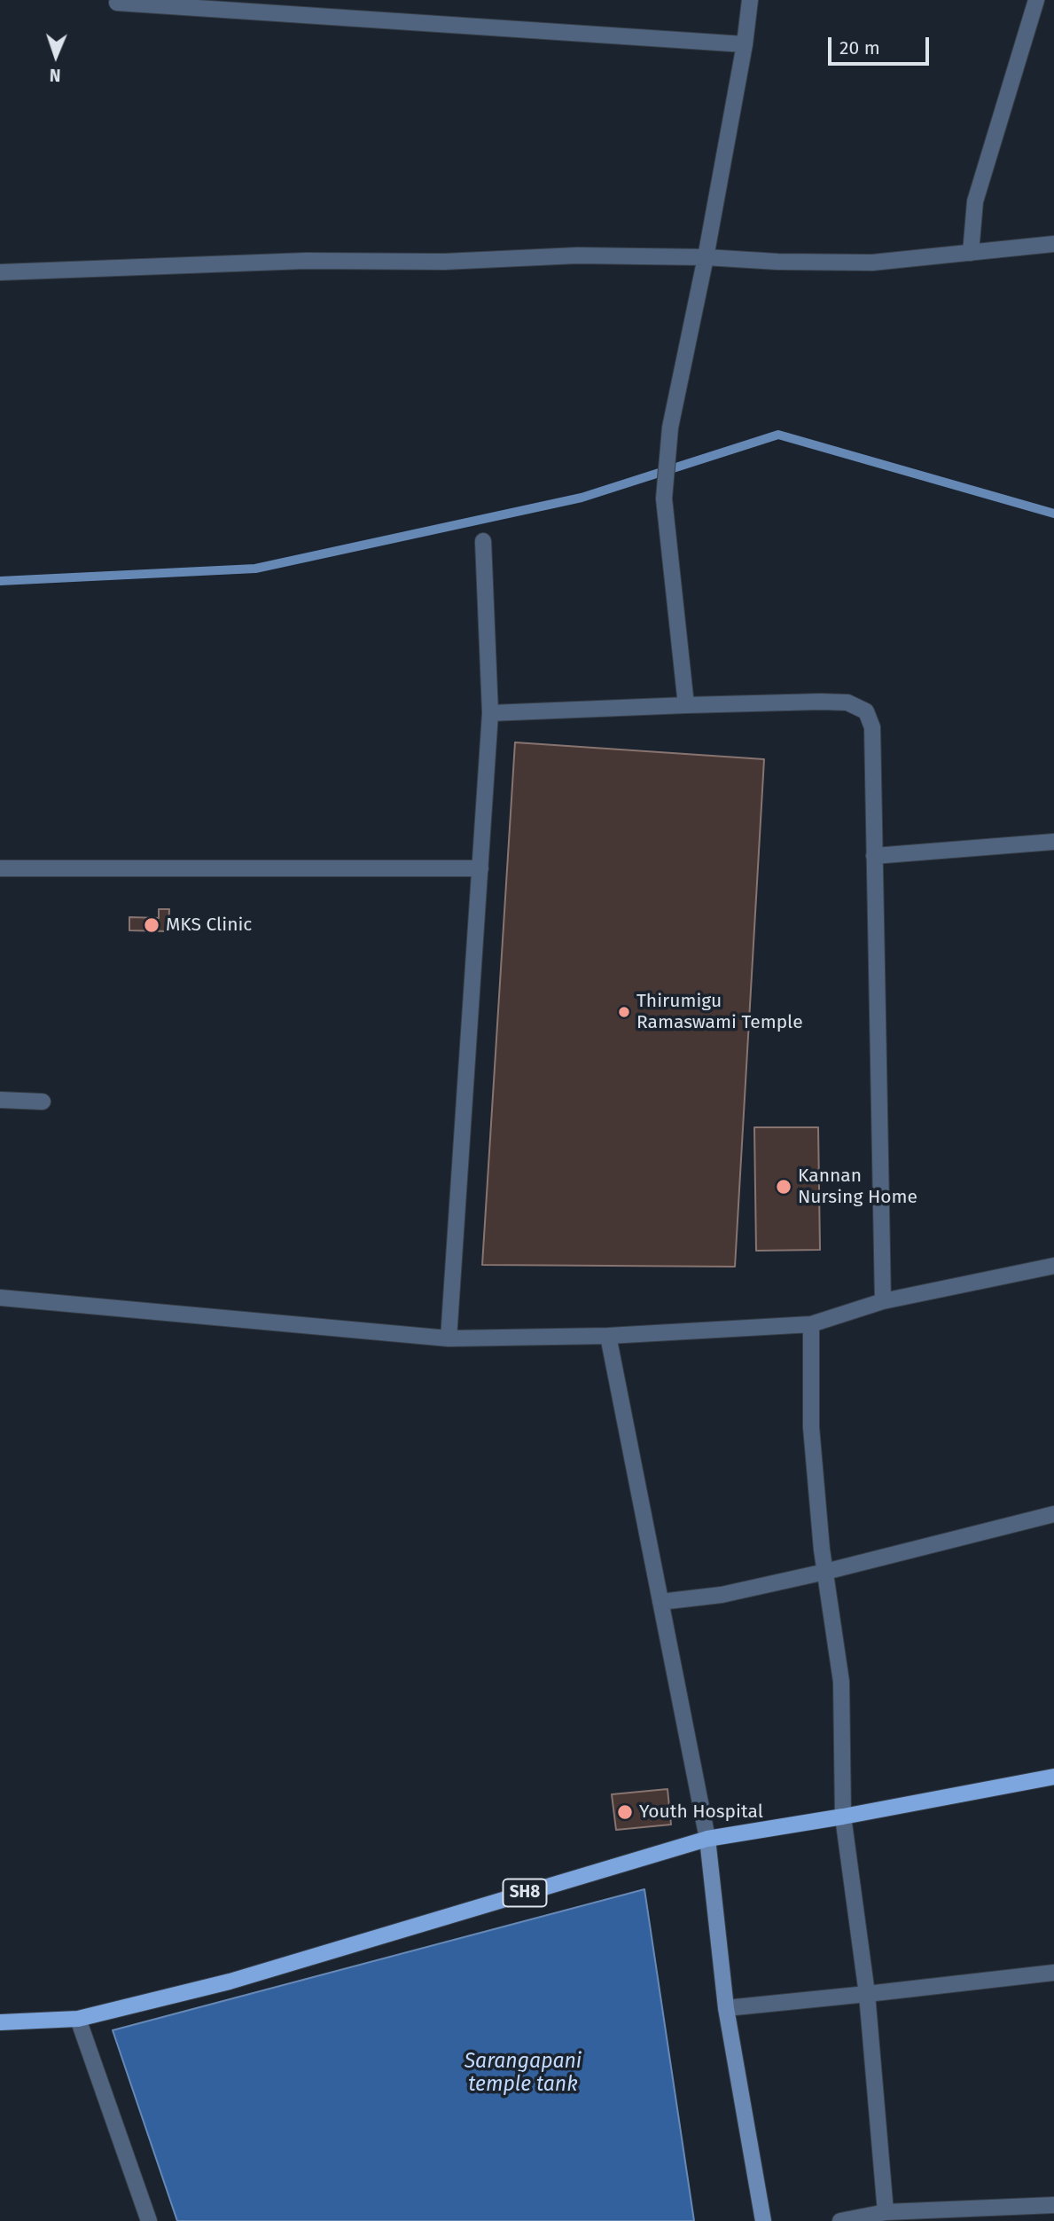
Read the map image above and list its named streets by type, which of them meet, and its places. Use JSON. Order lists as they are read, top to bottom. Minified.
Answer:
{"streets":{"main road":["SH8"]},"water":["Sarangapani temple tank"],"places":["MKS Clinic","Thirumigu Ramaswami Temple","Kannan Nursing Home","Youth Hospital"],"scale_bar":"20 m","north":"bottom"}
